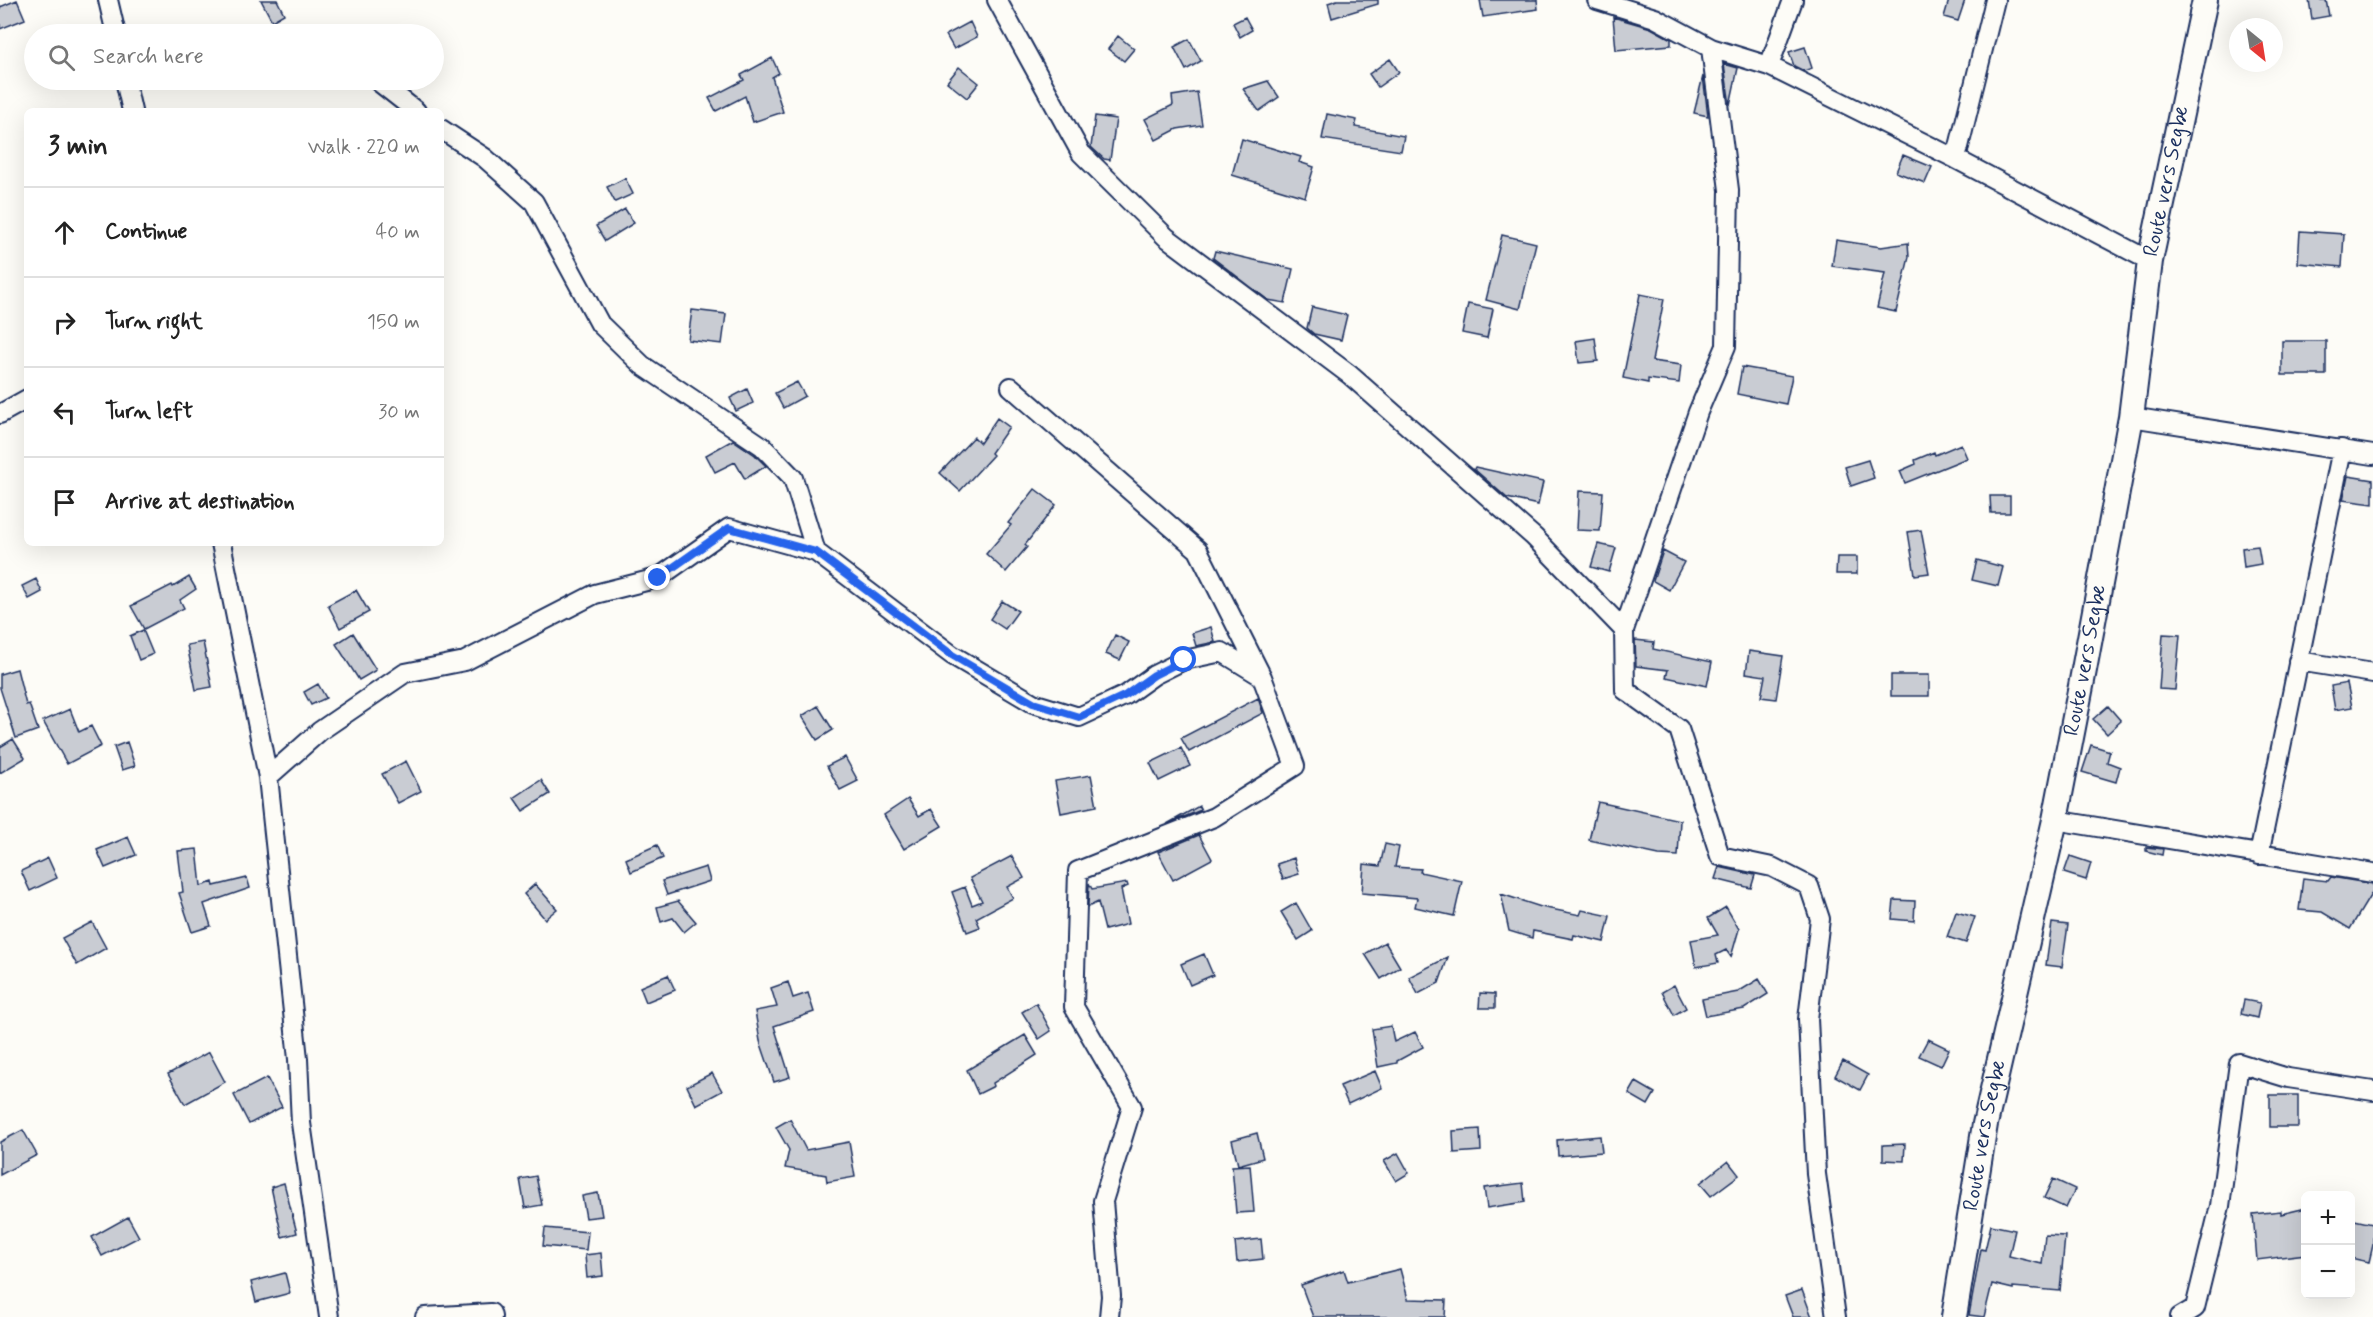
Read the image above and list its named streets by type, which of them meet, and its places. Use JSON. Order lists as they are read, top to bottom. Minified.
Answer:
{"streets":{"main road":["Route vers Segbe"]},"north":"bottom right","page":{"search":"Search here","heading":["3 min","Walk · 220 m"],"list":[["Continue","40 m"],["Turn right","150 m"],["Turn left","30 m"],"Arrive at destination"],"map_buttons":["+","−"]}}
